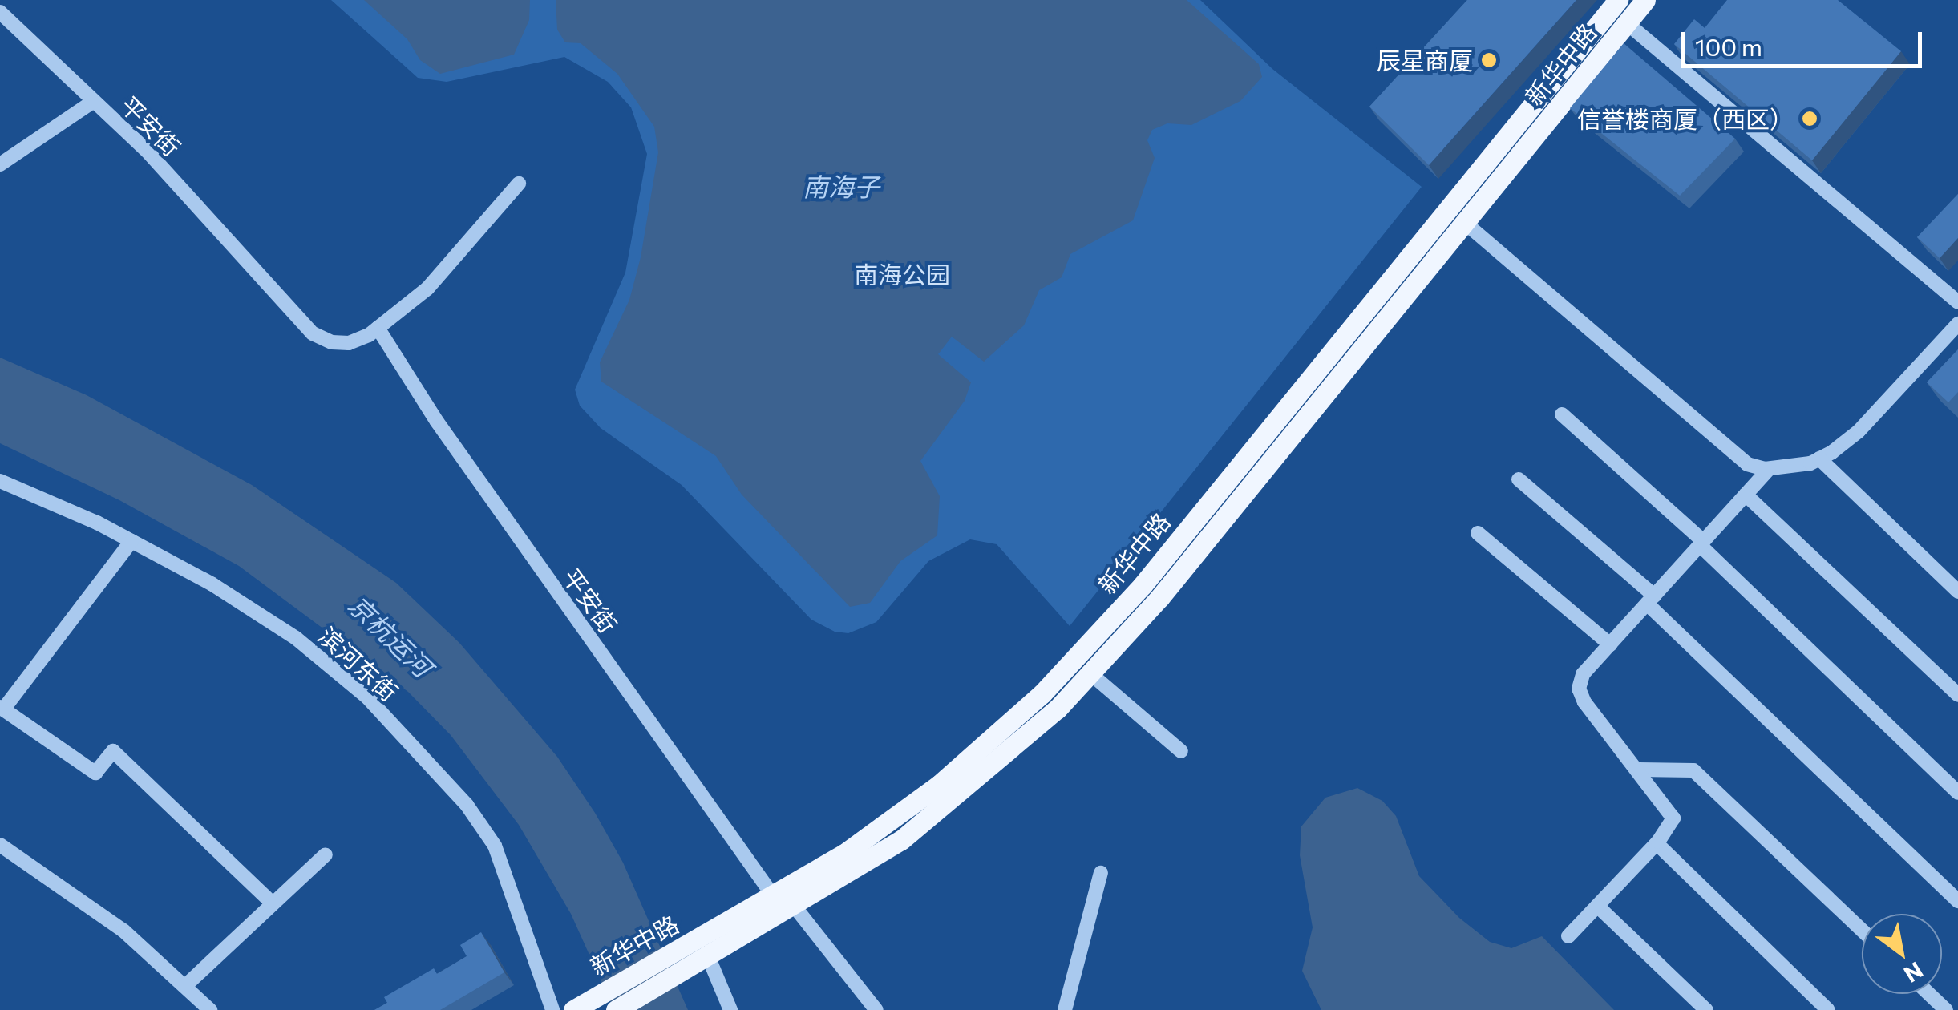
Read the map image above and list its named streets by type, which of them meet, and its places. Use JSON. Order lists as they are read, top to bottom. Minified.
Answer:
{"streets":{"main road":["新华中路"],"street":["平安街","滨河东街"]},"crossings":[["新华中路","平安街"]],"water":["南海子","京杭运河"],"parks":["南海公园"],"places":["辰星商厦","信誉楼商厦（西区）"],"scale_bar":"100 m","north":"bottom right"}
